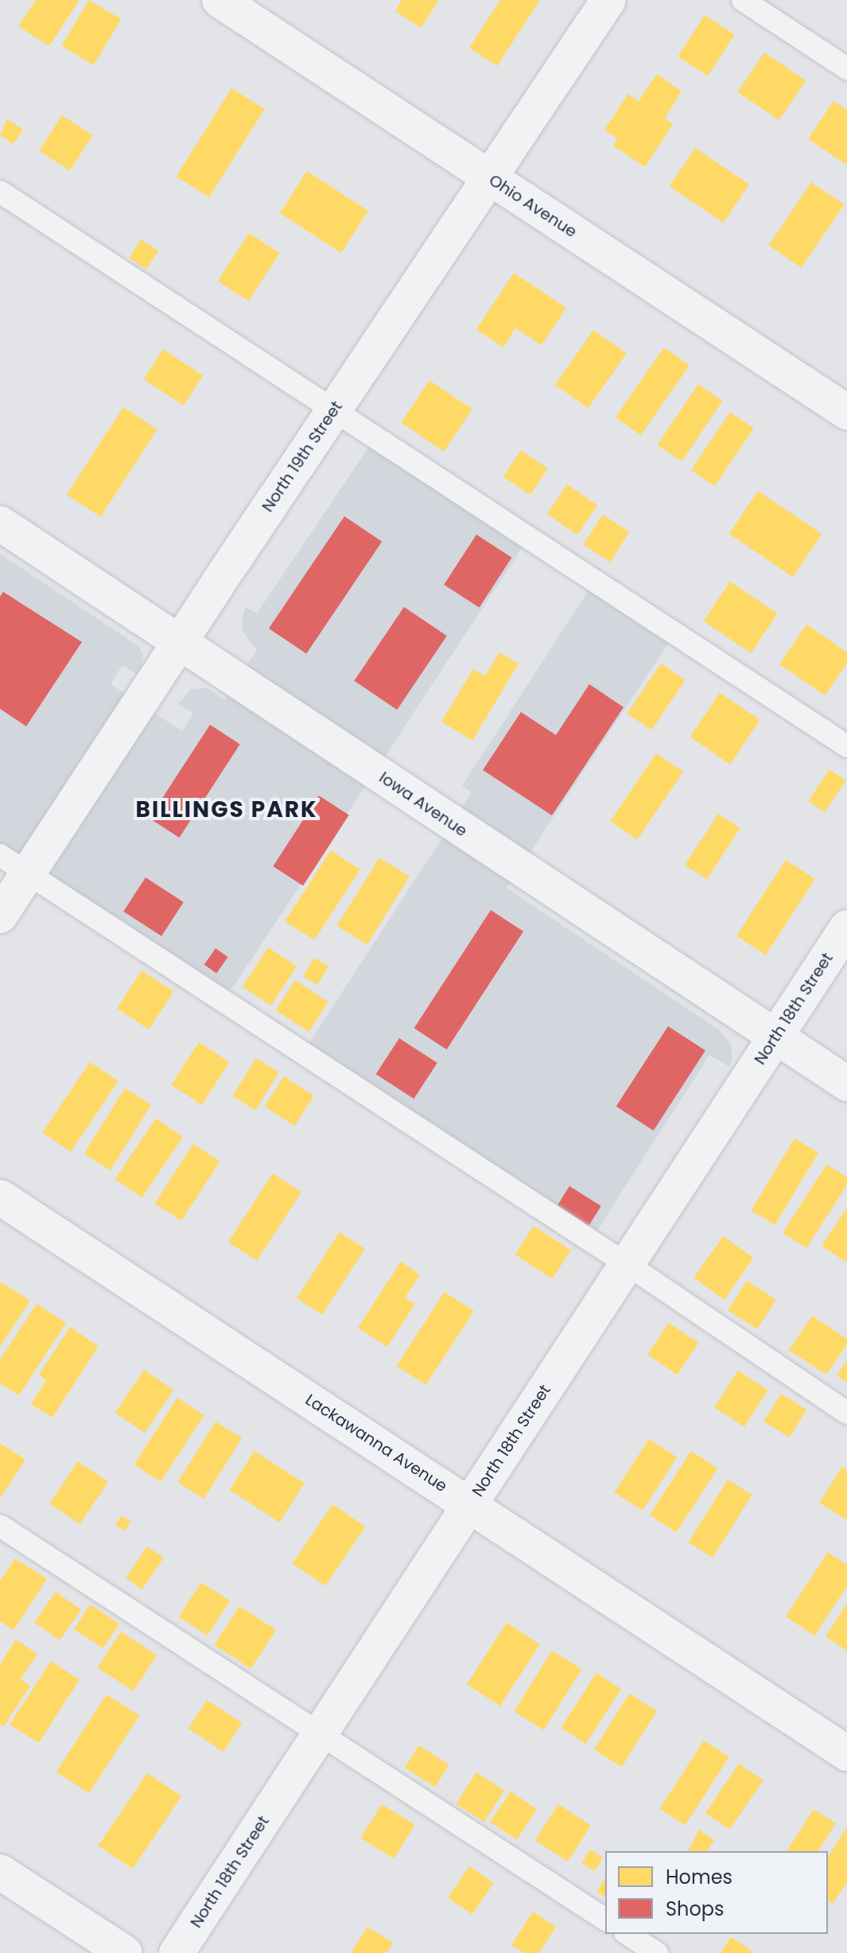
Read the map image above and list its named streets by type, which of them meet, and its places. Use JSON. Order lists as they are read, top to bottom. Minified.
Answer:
{"streets":{"street":["Ohio Avenue","North 19th Street","Iowa Avenue","North 18th Street","Lackawanna Avenue"]},"crossings":[["Ohio Avenue","North 19th Street"],["North 19th Street","Iowa Avenue"],["Iowa Avenue","North 18th Street"],["North 18th Street","Lackawanna Avenue"]],"districts":["BILLINGS PARK"],"legend":["Homes","Shops"]}
